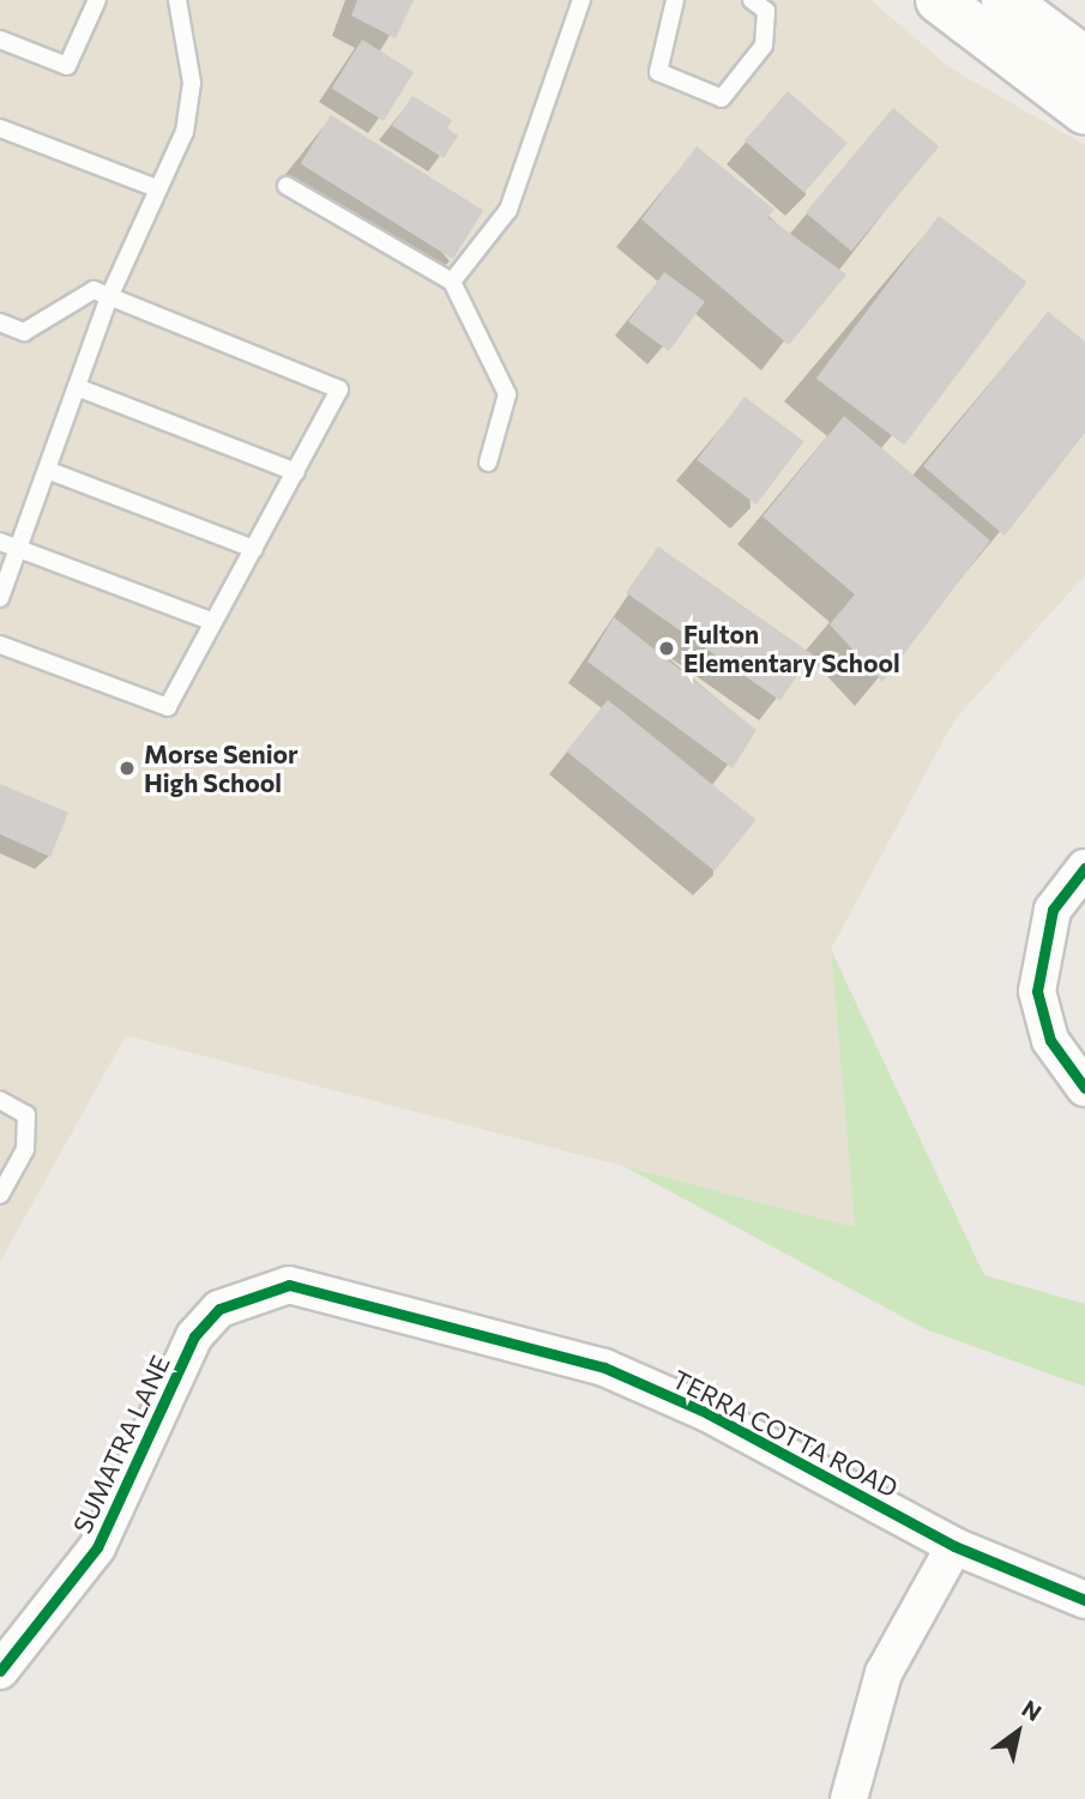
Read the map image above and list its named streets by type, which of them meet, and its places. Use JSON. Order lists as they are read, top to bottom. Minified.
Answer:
{"streets":{"street":["TERRA COTTA ROAD","SUMATRA LANE"]},"crossings":[["TERRA COTTA ROAD","SUMATRA LANE"]],"places":["Fulton Elementary School","Morse Senior High School"],"north":"top right"}
